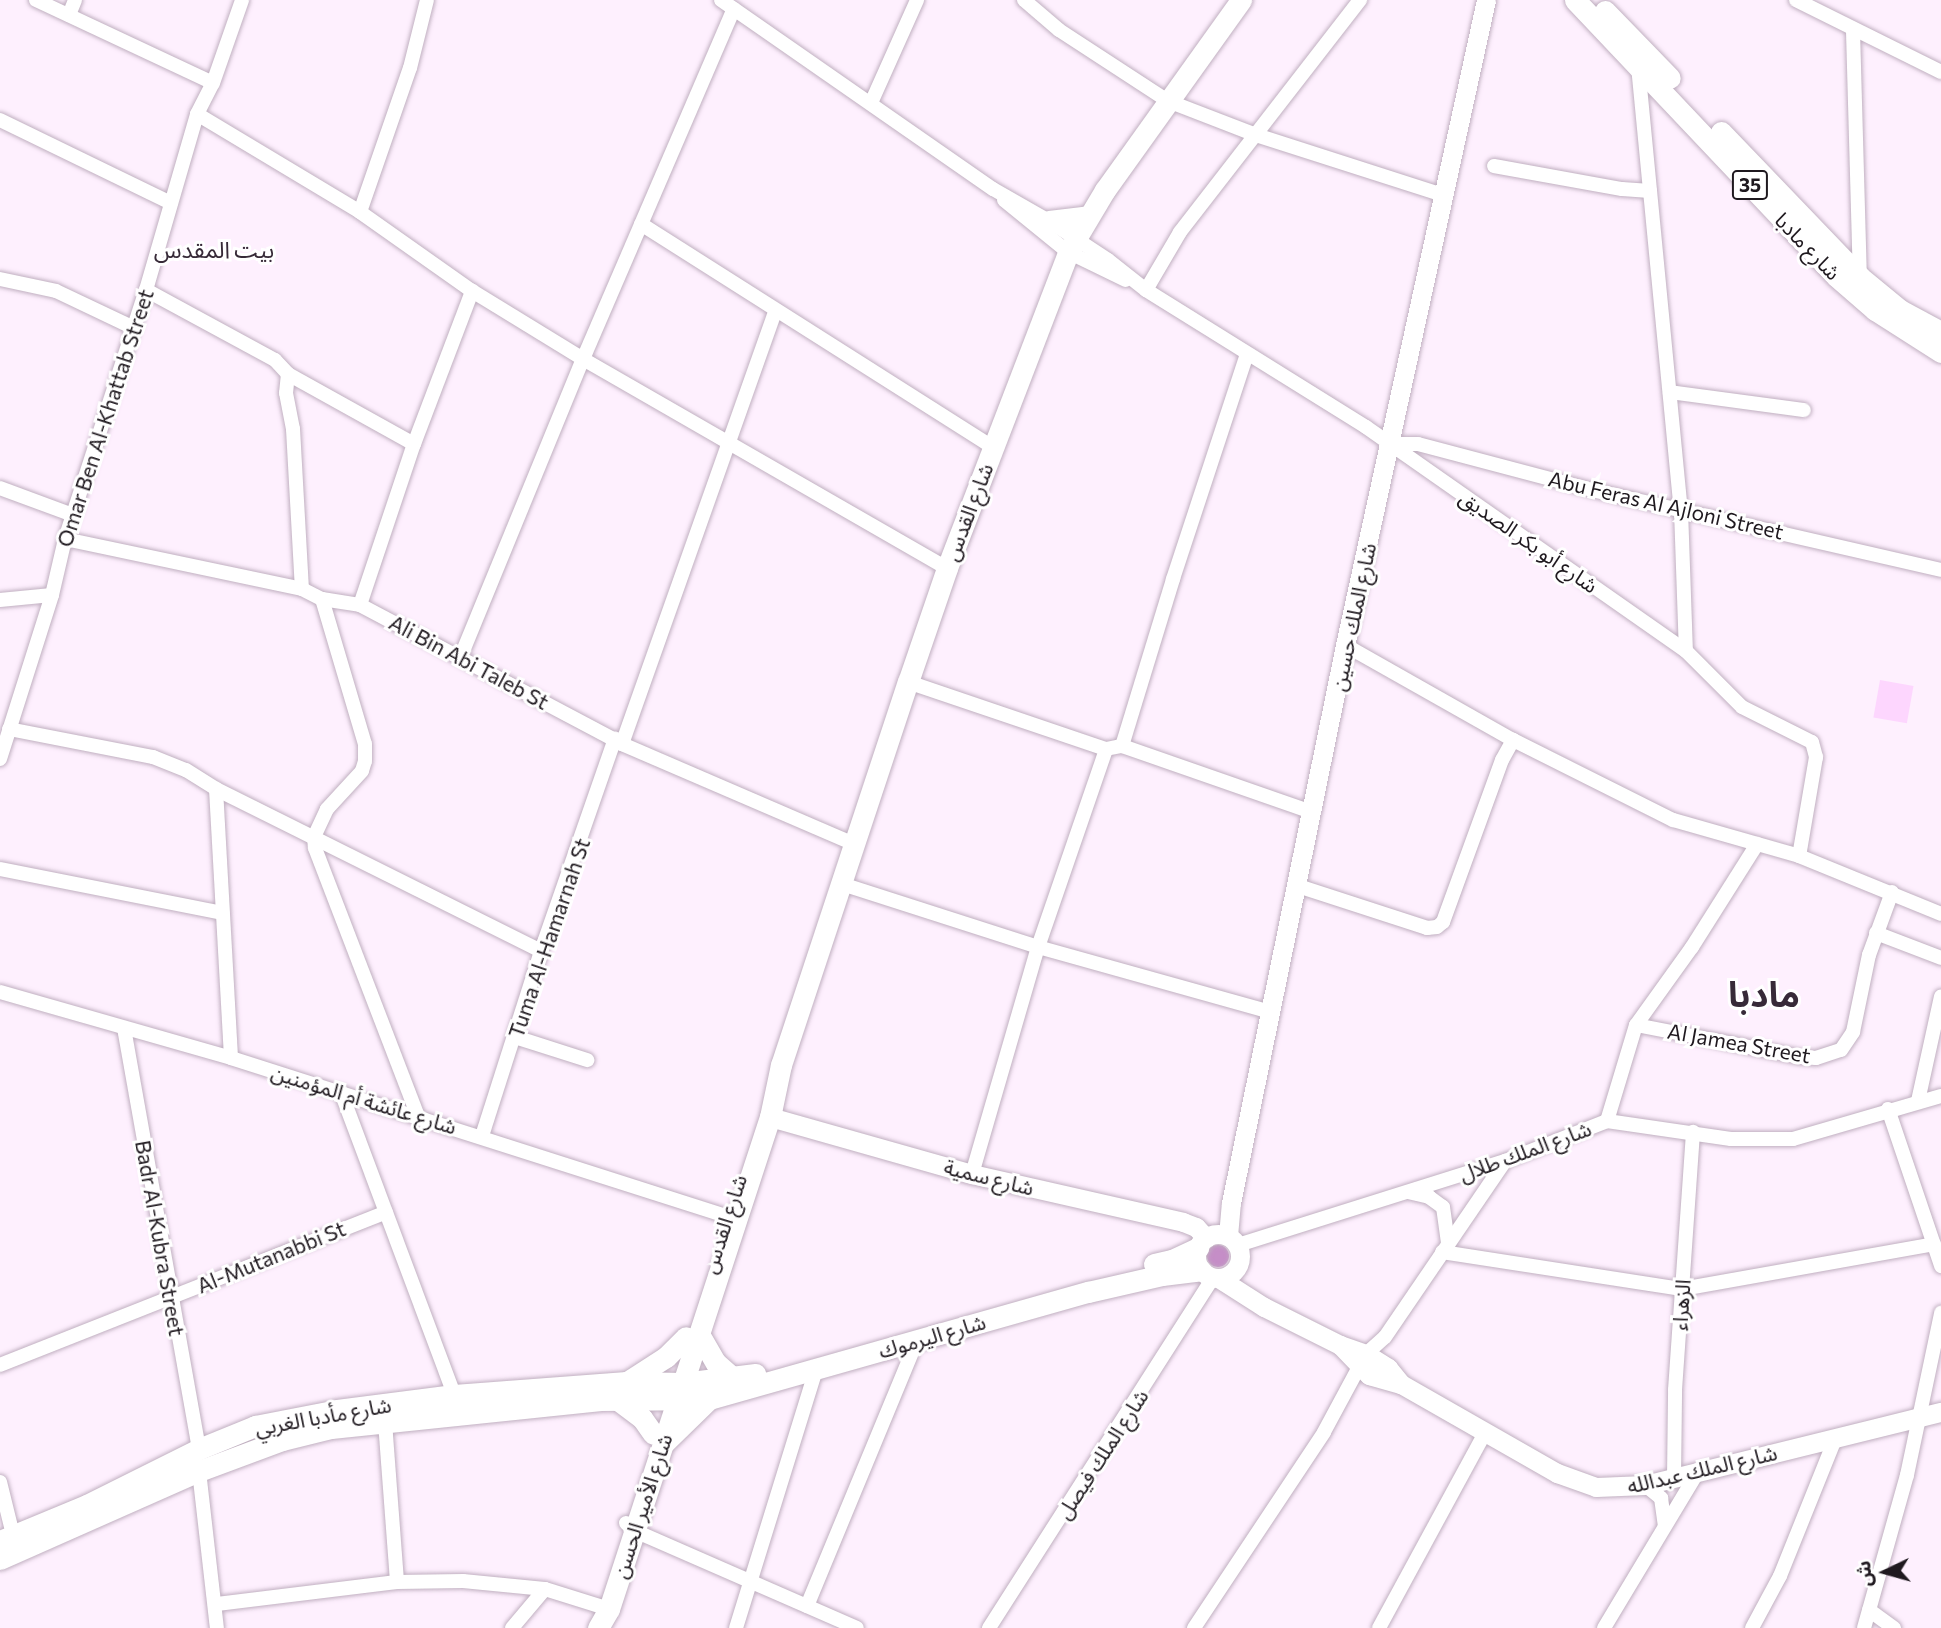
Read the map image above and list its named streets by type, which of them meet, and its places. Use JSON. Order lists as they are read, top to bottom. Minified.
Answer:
{"streets":{"main road":["35","شارع مادبا","شارع القدس","شارع الملك حسين","شارع سمية","شارع اليرموك","شارع مأدبا الغربي","شارع الملك عبدالله","شارع الأمير الحسن"],"street":["Omar Ben Al-Khattab Street","Abu Feras Al Ajloni Street","شارع أبو بكر الصديق","Ali Bin Abi Taleb St","Tuma Al-Hamarnah St","Al Jamea Street","شارع عائشة أم المؤمنين","شارع الملك طلال","Badr Al-Kubra Street","Al-Mutanabbi St","الزهراء","شارع الملك فيصل"]},"crossings":[["Omar Ben Al-Khattab Street","Ali Bin Abi Taleb St"],["Abu Feras Al Ajloni Street","شارع أبو بكر الصديق"],["Abu Feras Al Ajloni Street","شارع الملك حسين"],["شارع القدس","شارع أبو بكر الصديق"],["شارع القدس","Ali Bin Abi Taleb St"],["شارع القدس","شارع عائشة أم المؤمنين"],["شارع القدس","شارع سمية"],["شارع القدس","شارع اليرموك"],["شارع القدس","شارع مأدبا الغربي"],["شارع القدس","شارع الأمير الحسن"],["شارع أبو بكر الصديق","شارع الملك حسين"],["شارع الملك حسين","شارع الملك طلال"],["شارع الملك حسين","شارع سمية"],["شارع الملك حسين","شارع اليرموك"],["شارع الملك حسين","شارع الملك فيصل"],["Ali Bin Abi Taleb St","Tuma Al-Hamarnah St"],["Tuma Al-Hamarnah St","شارع عائشة أم المؤمنين"],["شارع عائشة أم المؤمنين","Badr Al-Kubra Street"],["شارع الملك طلال","شارع سمية"],["شارع الملك طلال","الزهراء"],["شارع الملك طلال","شارع اليرموك"],["شارع الملك طلال","شارع الملك فيصل"],["شارع سمية","شارع اليرموك"],["شارع سمية","شارع الملك فيصل"],["Badr Al-Kubra Street","Al-Mutanabbi St"],["Badr Al-Kubra Street","شارع مأدبا الغربي"],["الزهراء","شارع الملك عبدالله"],["شارع اليرموك","شارع مأدبا الغربي"],["شارع اليرموك","شارع الملك فيصل"],["شارع اليرموك","شارع الأمير الحسن"],["شارع مأدبا الغربي","شارع الأمير الحسن"]],"districts":["بيت المقدس","مادبا"],"north":"left"}
